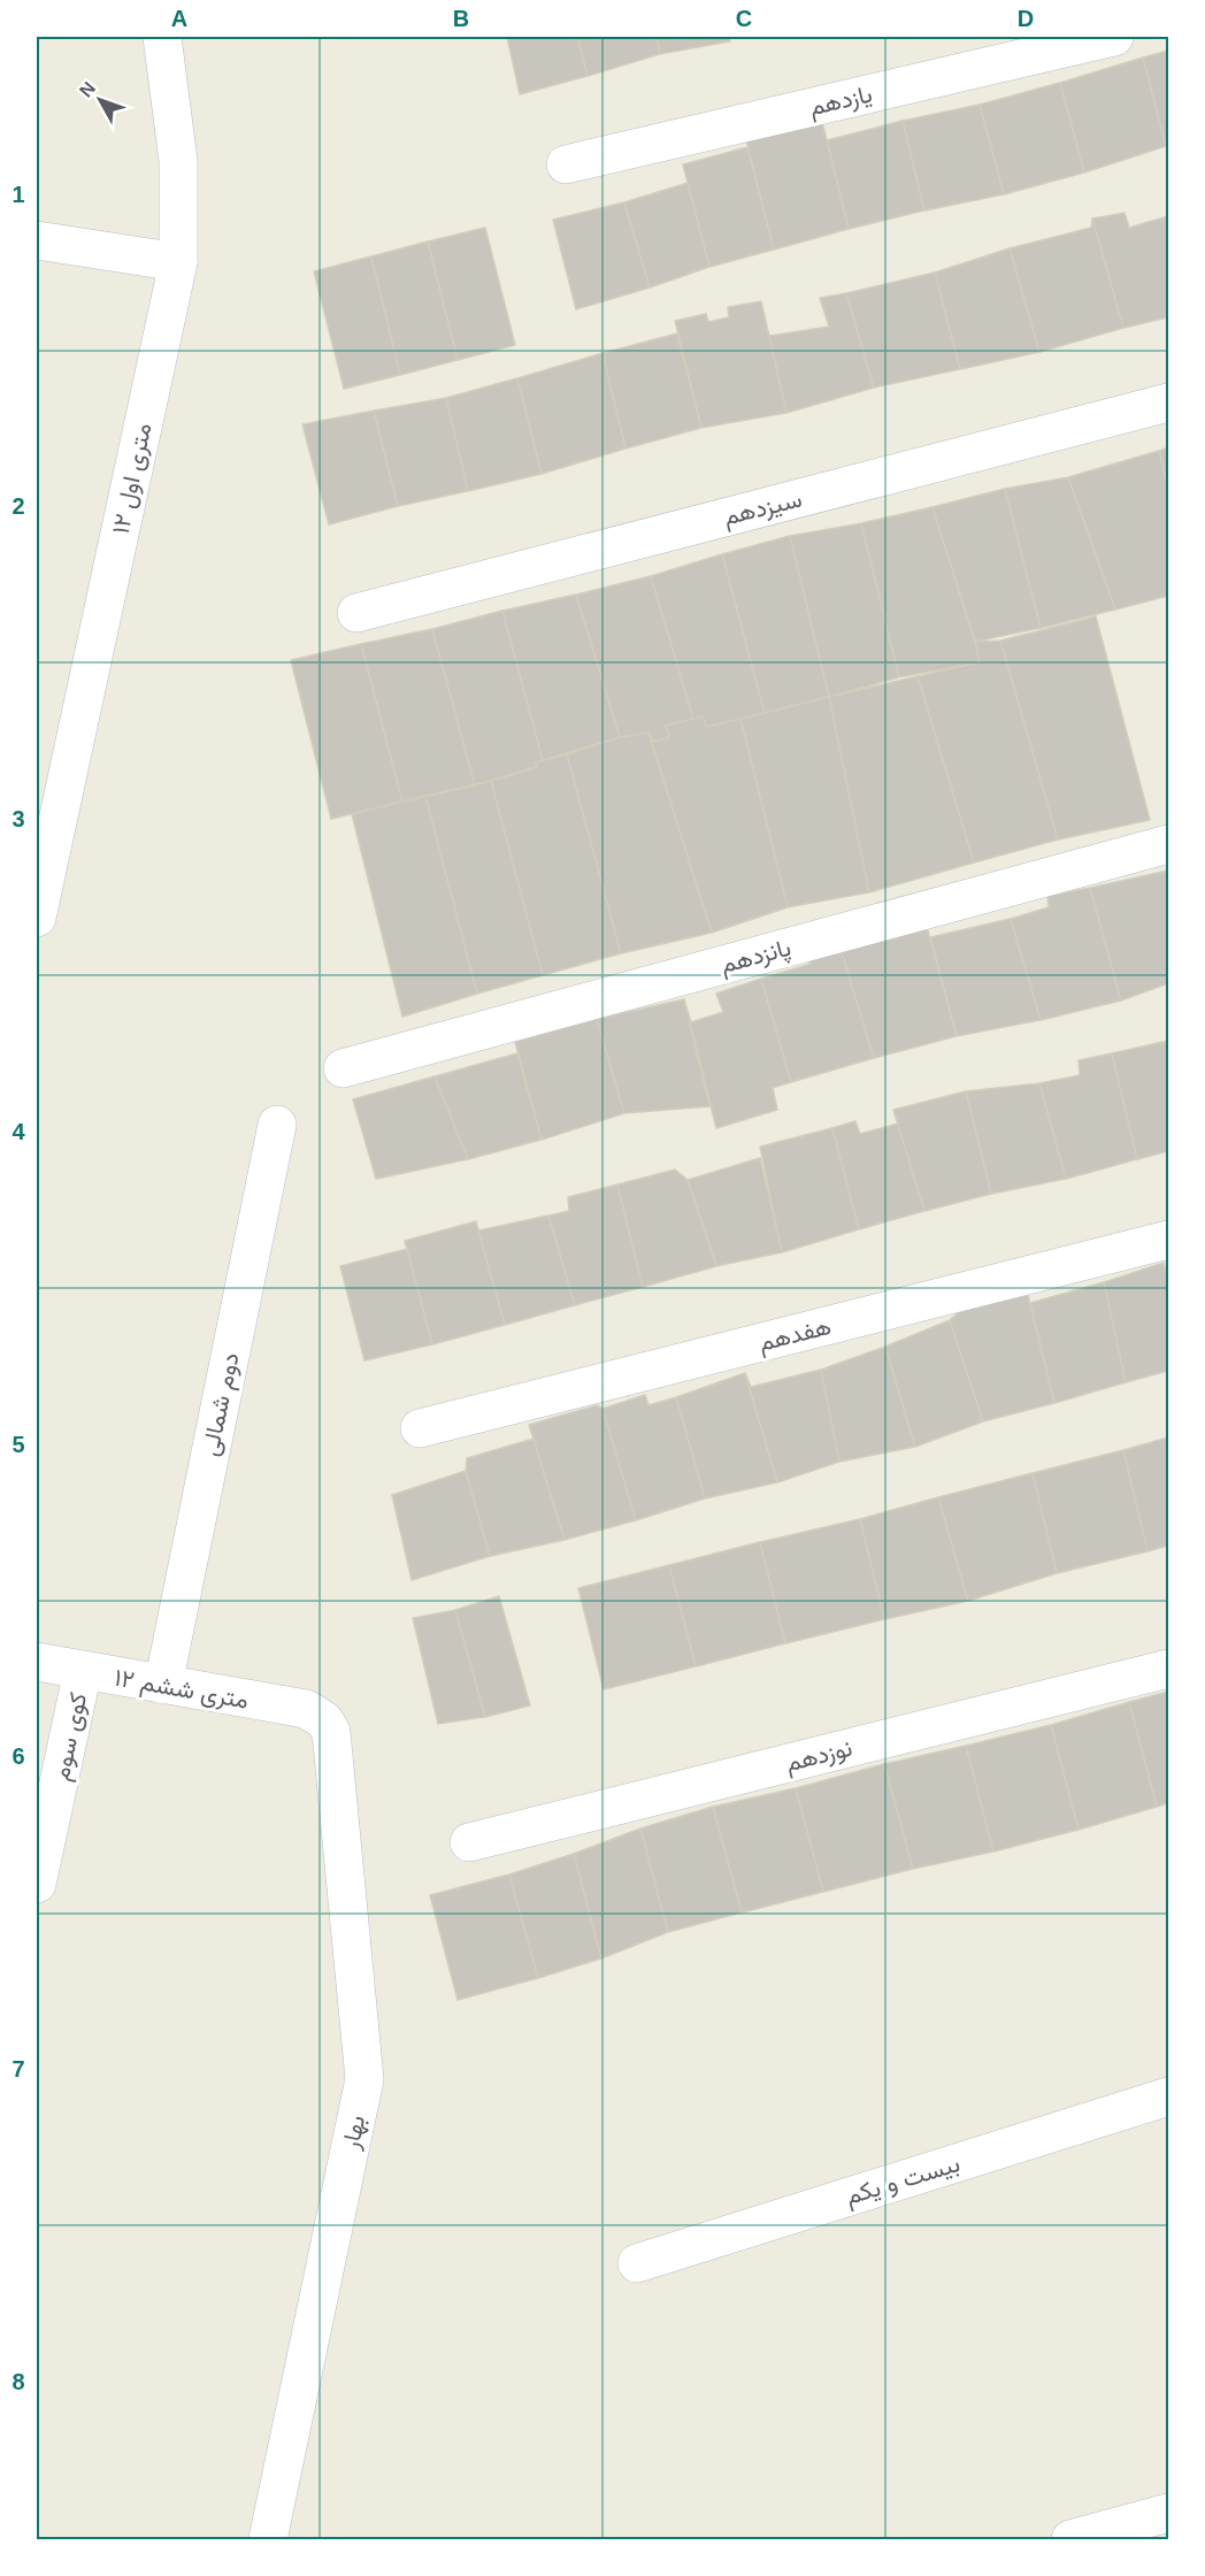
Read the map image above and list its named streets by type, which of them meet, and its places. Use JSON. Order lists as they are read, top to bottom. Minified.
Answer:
{"streets":{"street":["یازدهم","۱۲ متری اول","سیزدهم","پانزدهم","هفدهم","دوم شمالی","۱۲ متری ششم","کوی سوم","نوزدهم","بهار","بیست و یکم"]},"crossings":[["دوم شمالی","۱۲ متری ششم"],["۱۲ متری ششم","کوی سوم"],["۱۲ متری ششم","بهار"]],"north":"top left","grid":{"columns":["A","B","C","D"],"rows":["1","2","3","4","5","6","7","8"]}}
